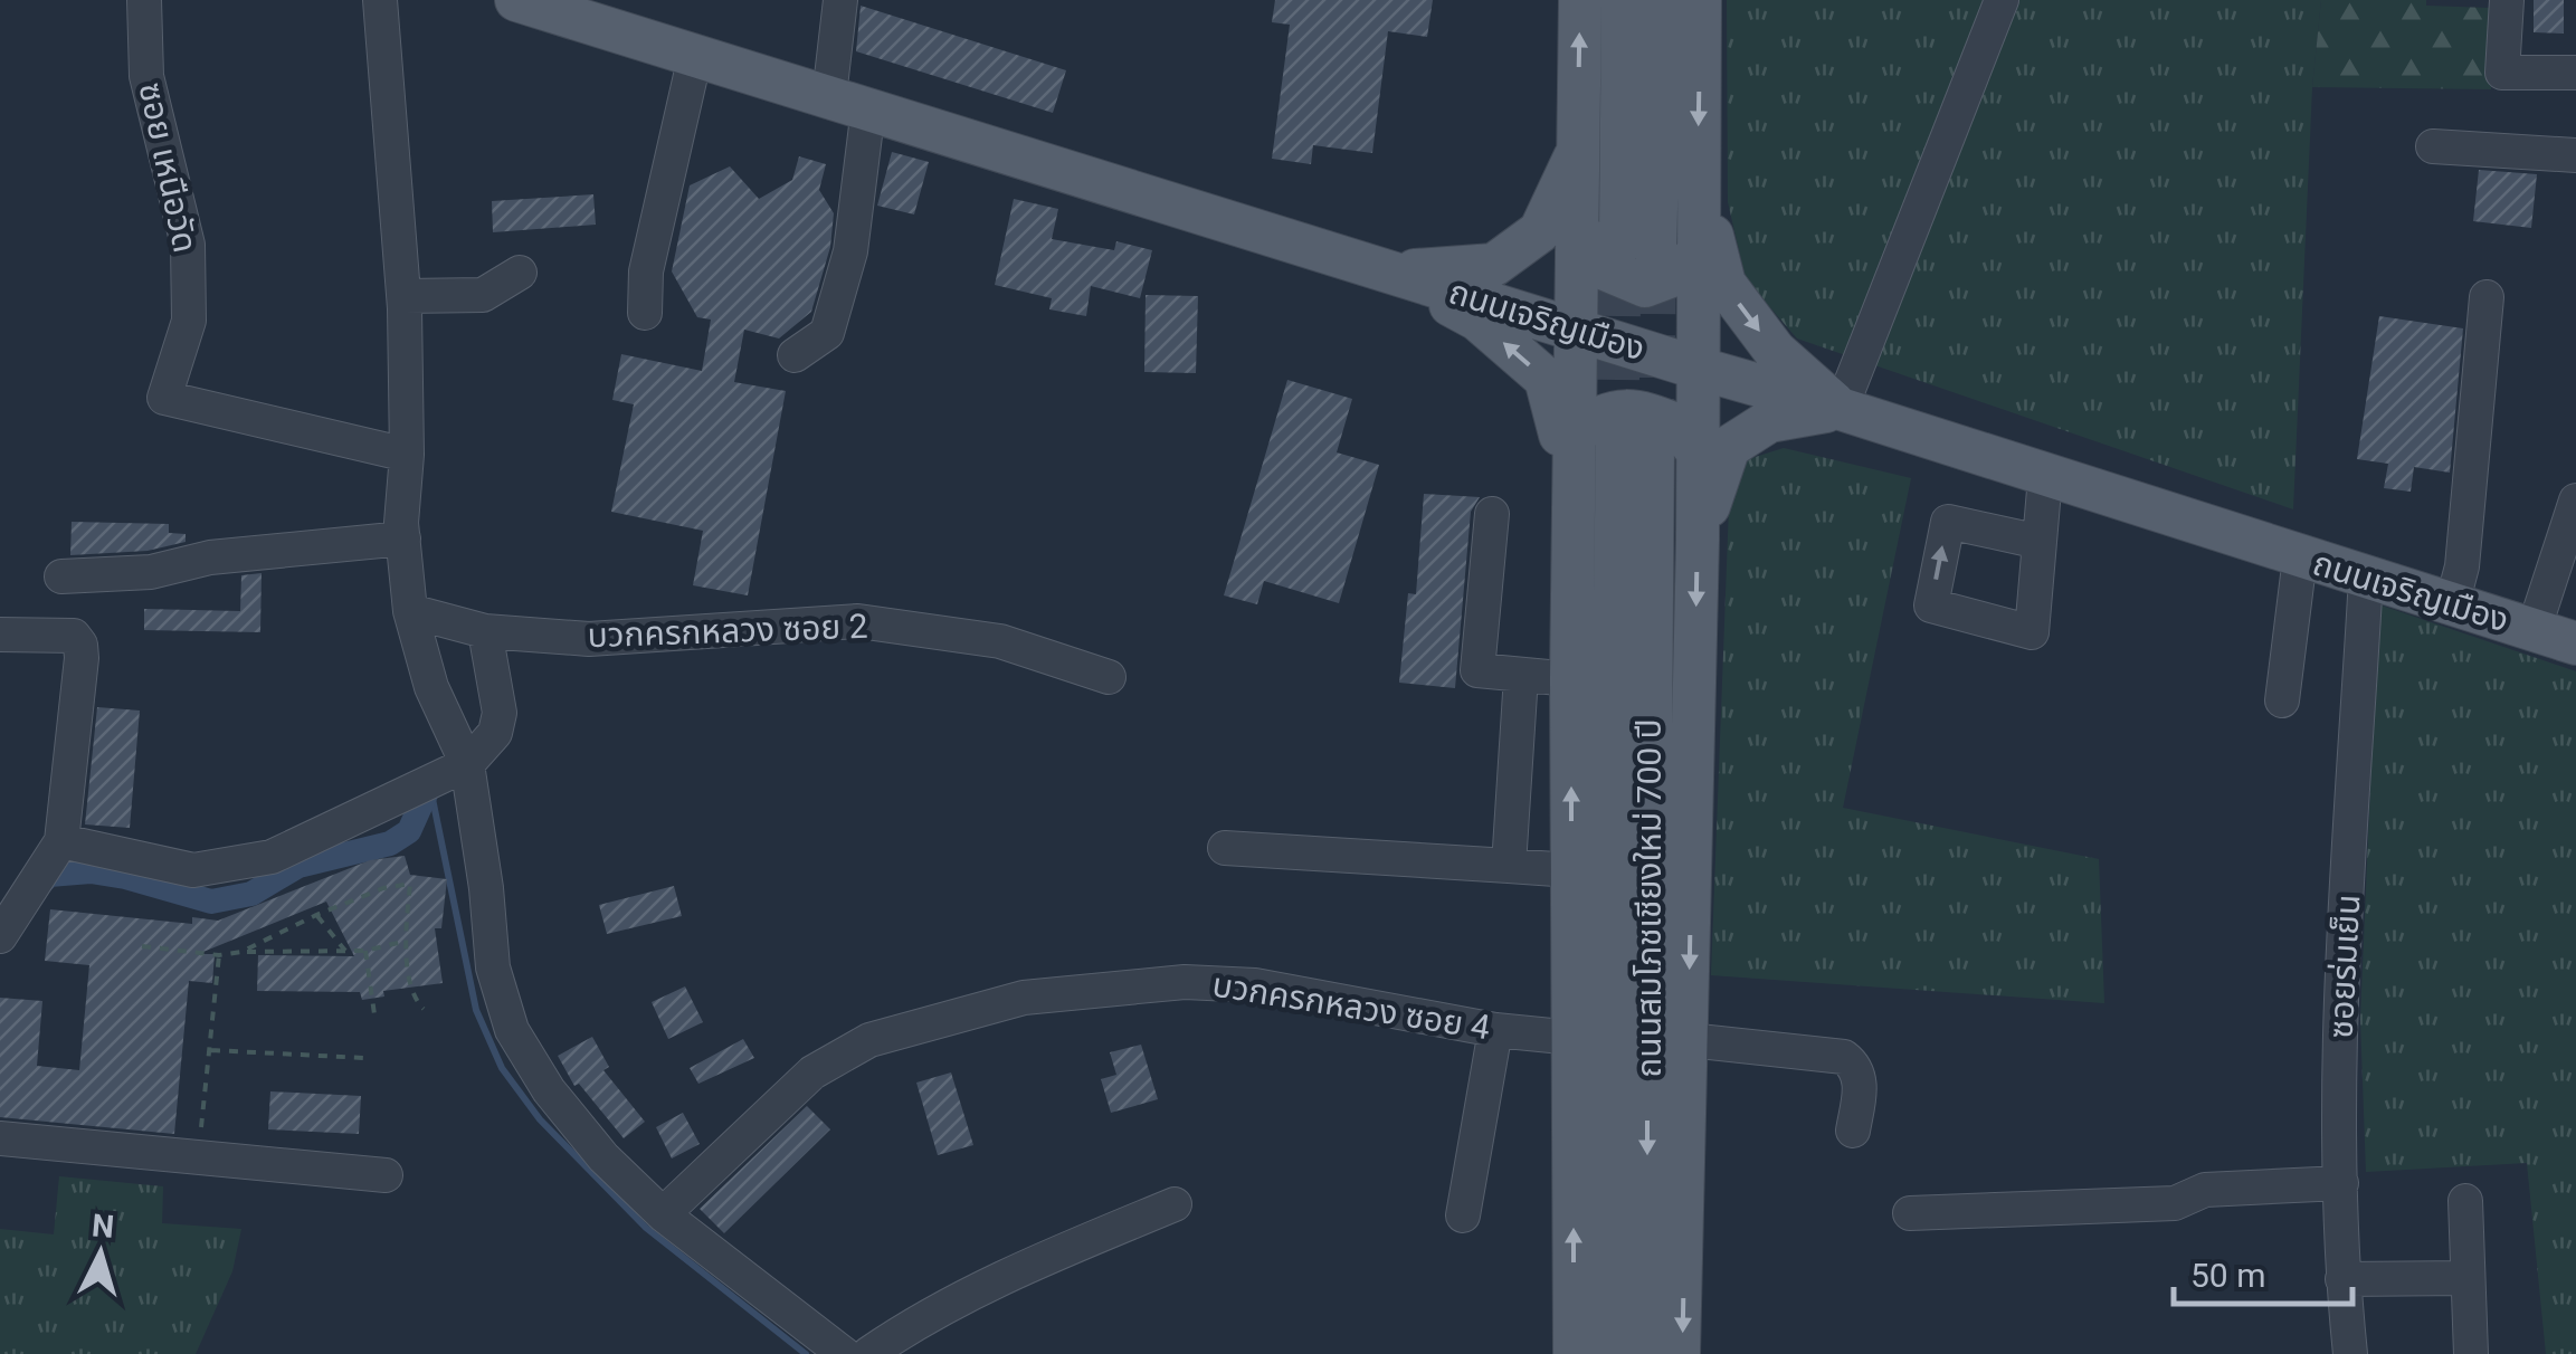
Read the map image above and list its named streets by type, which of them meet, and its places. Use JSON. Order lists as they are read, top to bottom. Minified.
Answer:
{"streets":{"main road":["ถนนเจริญเมือง","ถนนสมโภชเชียงใหม่ 700 ปี"],"street":["ซอย เหนือวัด","บวกครกหลวง ซอย 2","ซอยร่มเย็น","บวกครกหลวง ซอย 4"]},"crossings":[["ถนนเจริญเมือง","ซอยร่มเย็น"]],"scale_bar":"50 m","north":"top"}
